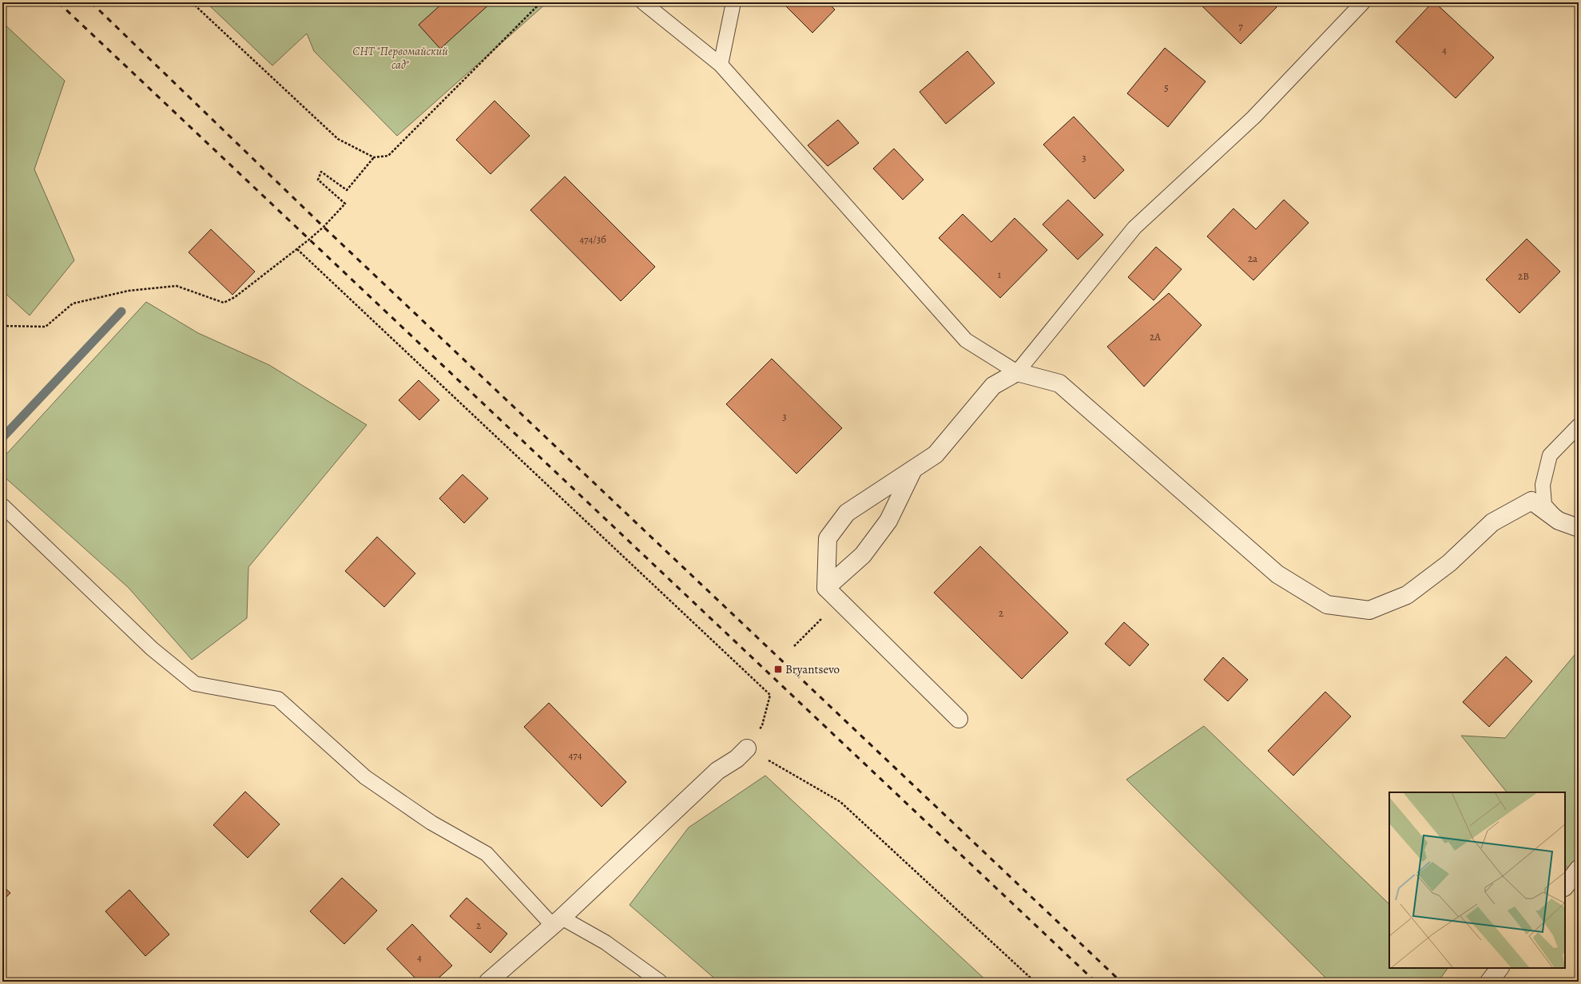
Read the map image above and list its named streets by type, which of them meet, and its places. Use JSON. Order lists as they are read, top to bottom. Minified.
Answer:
{"parks":["СНТ \"Первомайский сад\""],"places":{"transit":["Bryantsevo"]},"house_numbers":["7","4","5","3","474/3б","2а","1","2В","2А","3","2","474","2","4"]}
